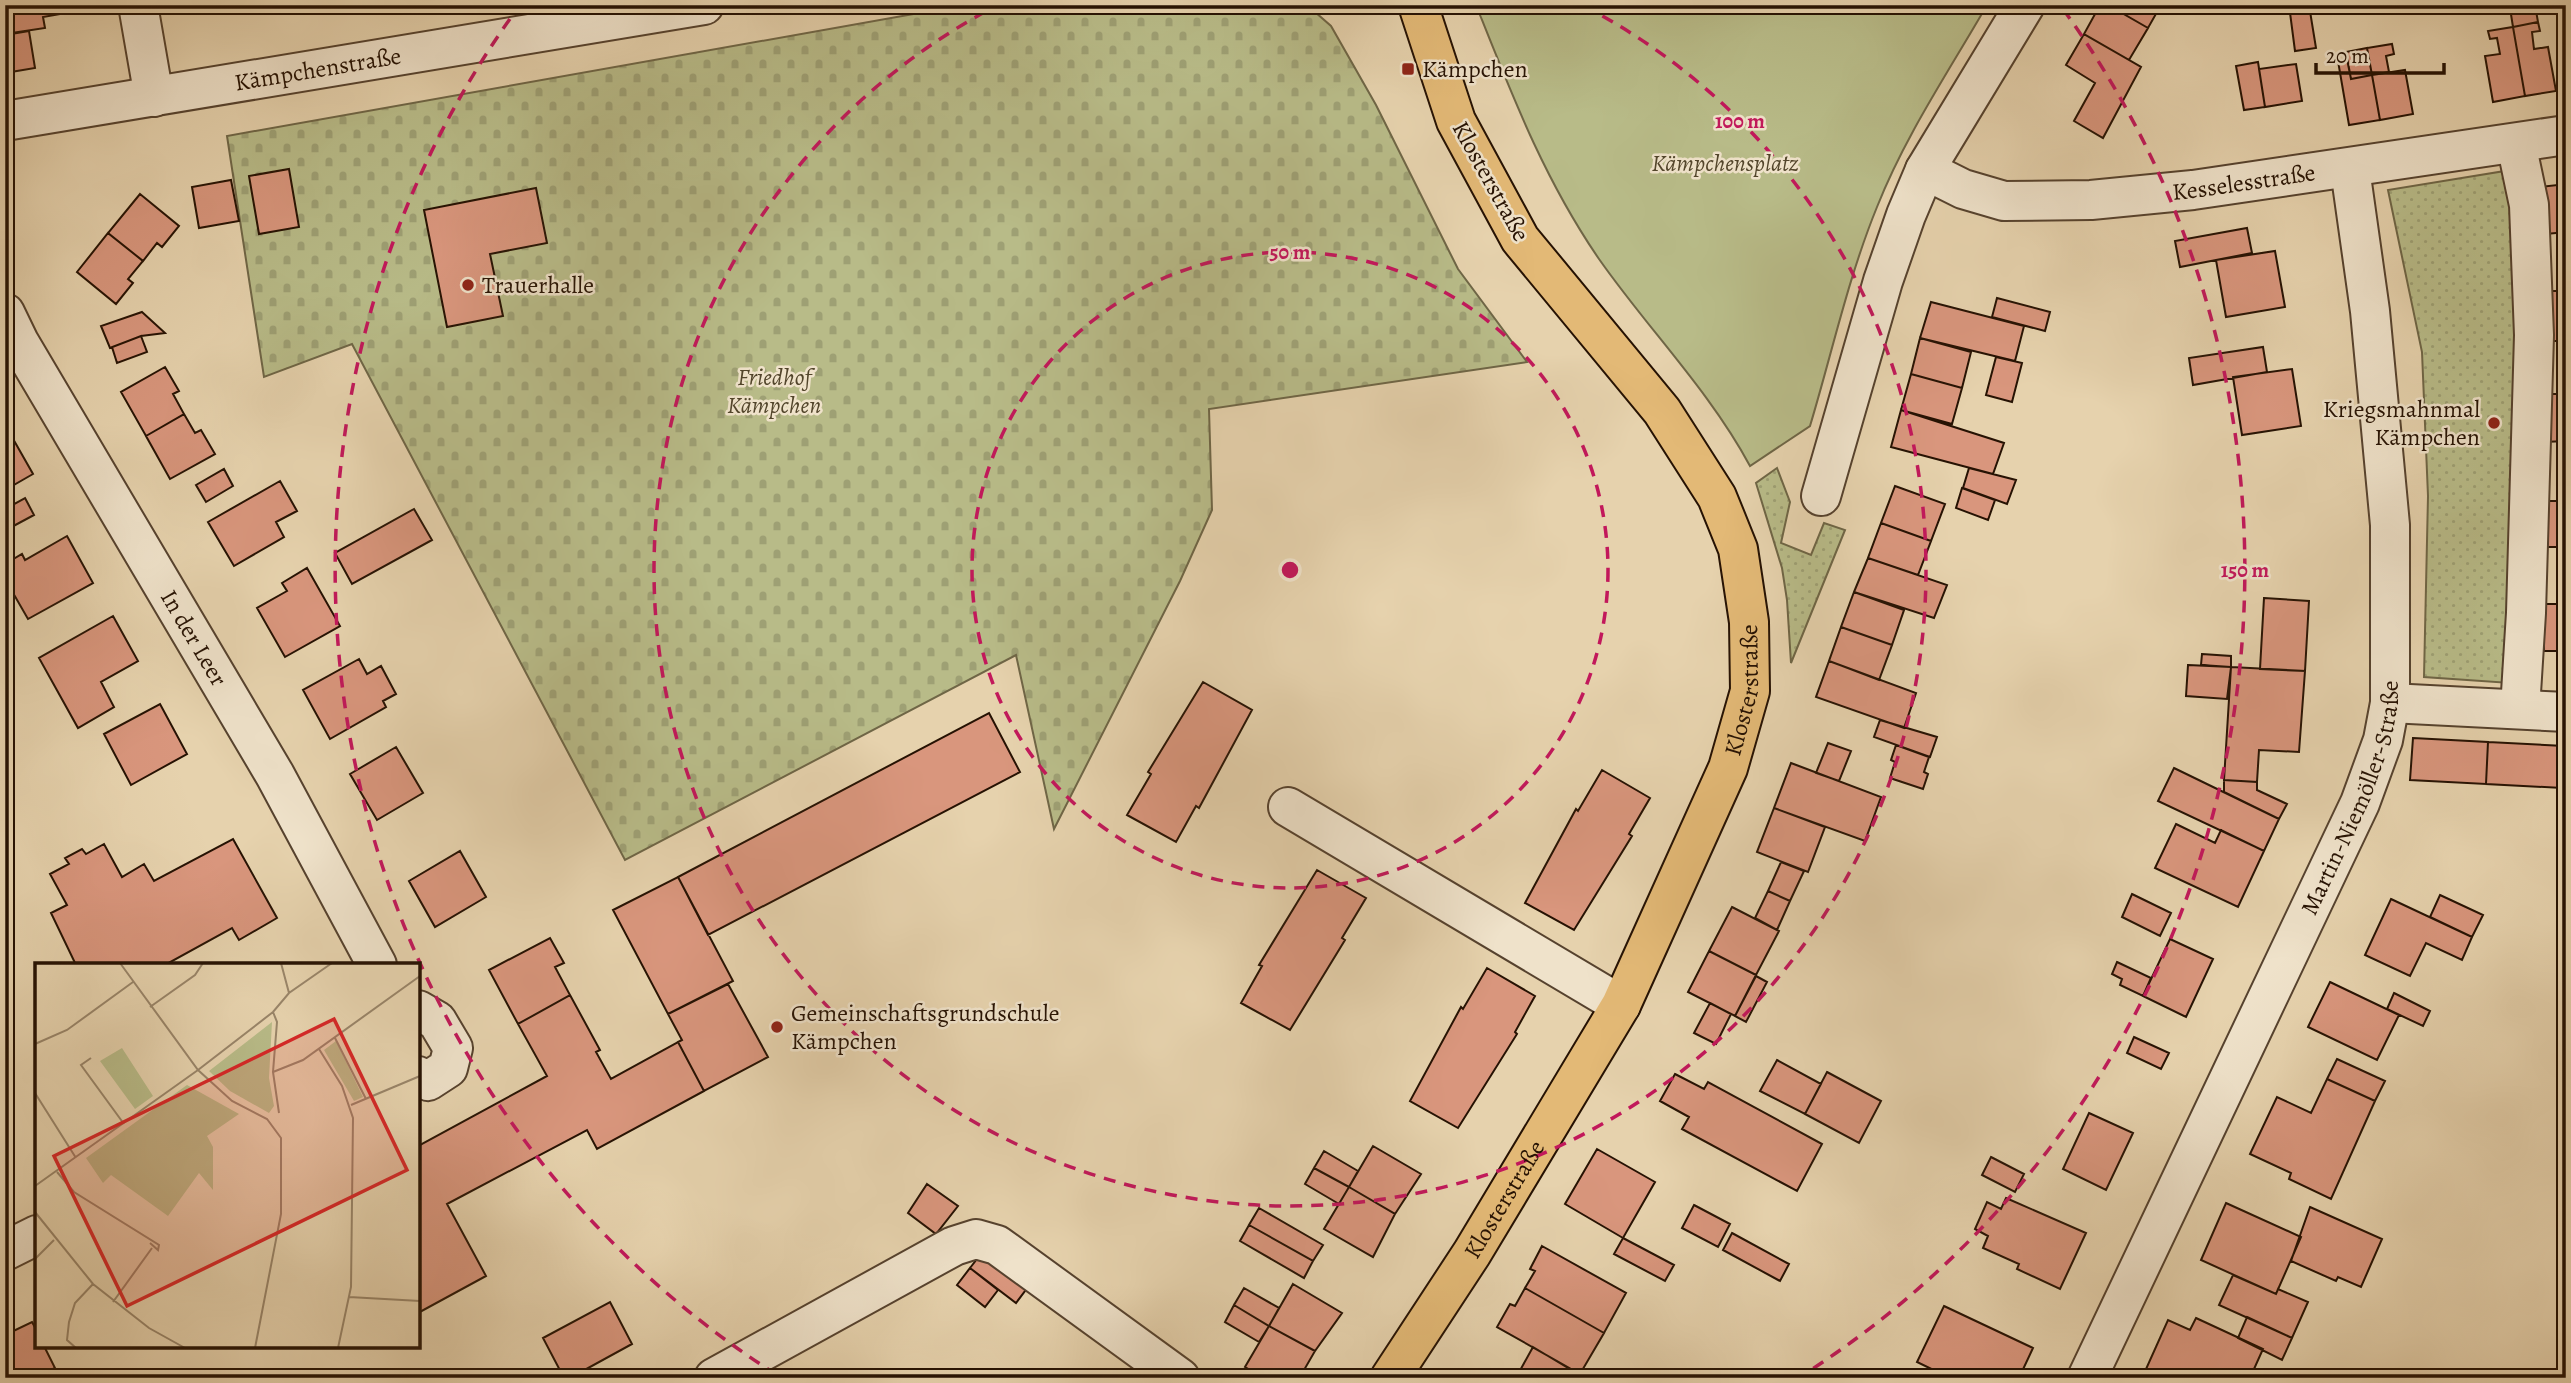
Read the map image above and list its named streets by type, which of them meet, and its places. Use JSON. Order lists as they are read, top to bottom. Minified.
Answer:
{"streets":{"main road":["Klosterstraße"],"street":["Kämpchenstraße","Kesselesstraße","In der Leer","Martin-Niemöller-Straße"]},"crossings":[["Kesselesstraße","Martin-Niemöller-Straße"]],"parks":["Kämpchensplatz","Friedhof Kämpchen"],"places":{"transit":["Kämpchen"],"other":["Trauerhalle","Kriegsmahnmal Kämpchen","Gemeinschaftsgrundschule Kämpchen"]},"scale_bar":"20 m","rings":["100 m","50 m","150 m"]}
